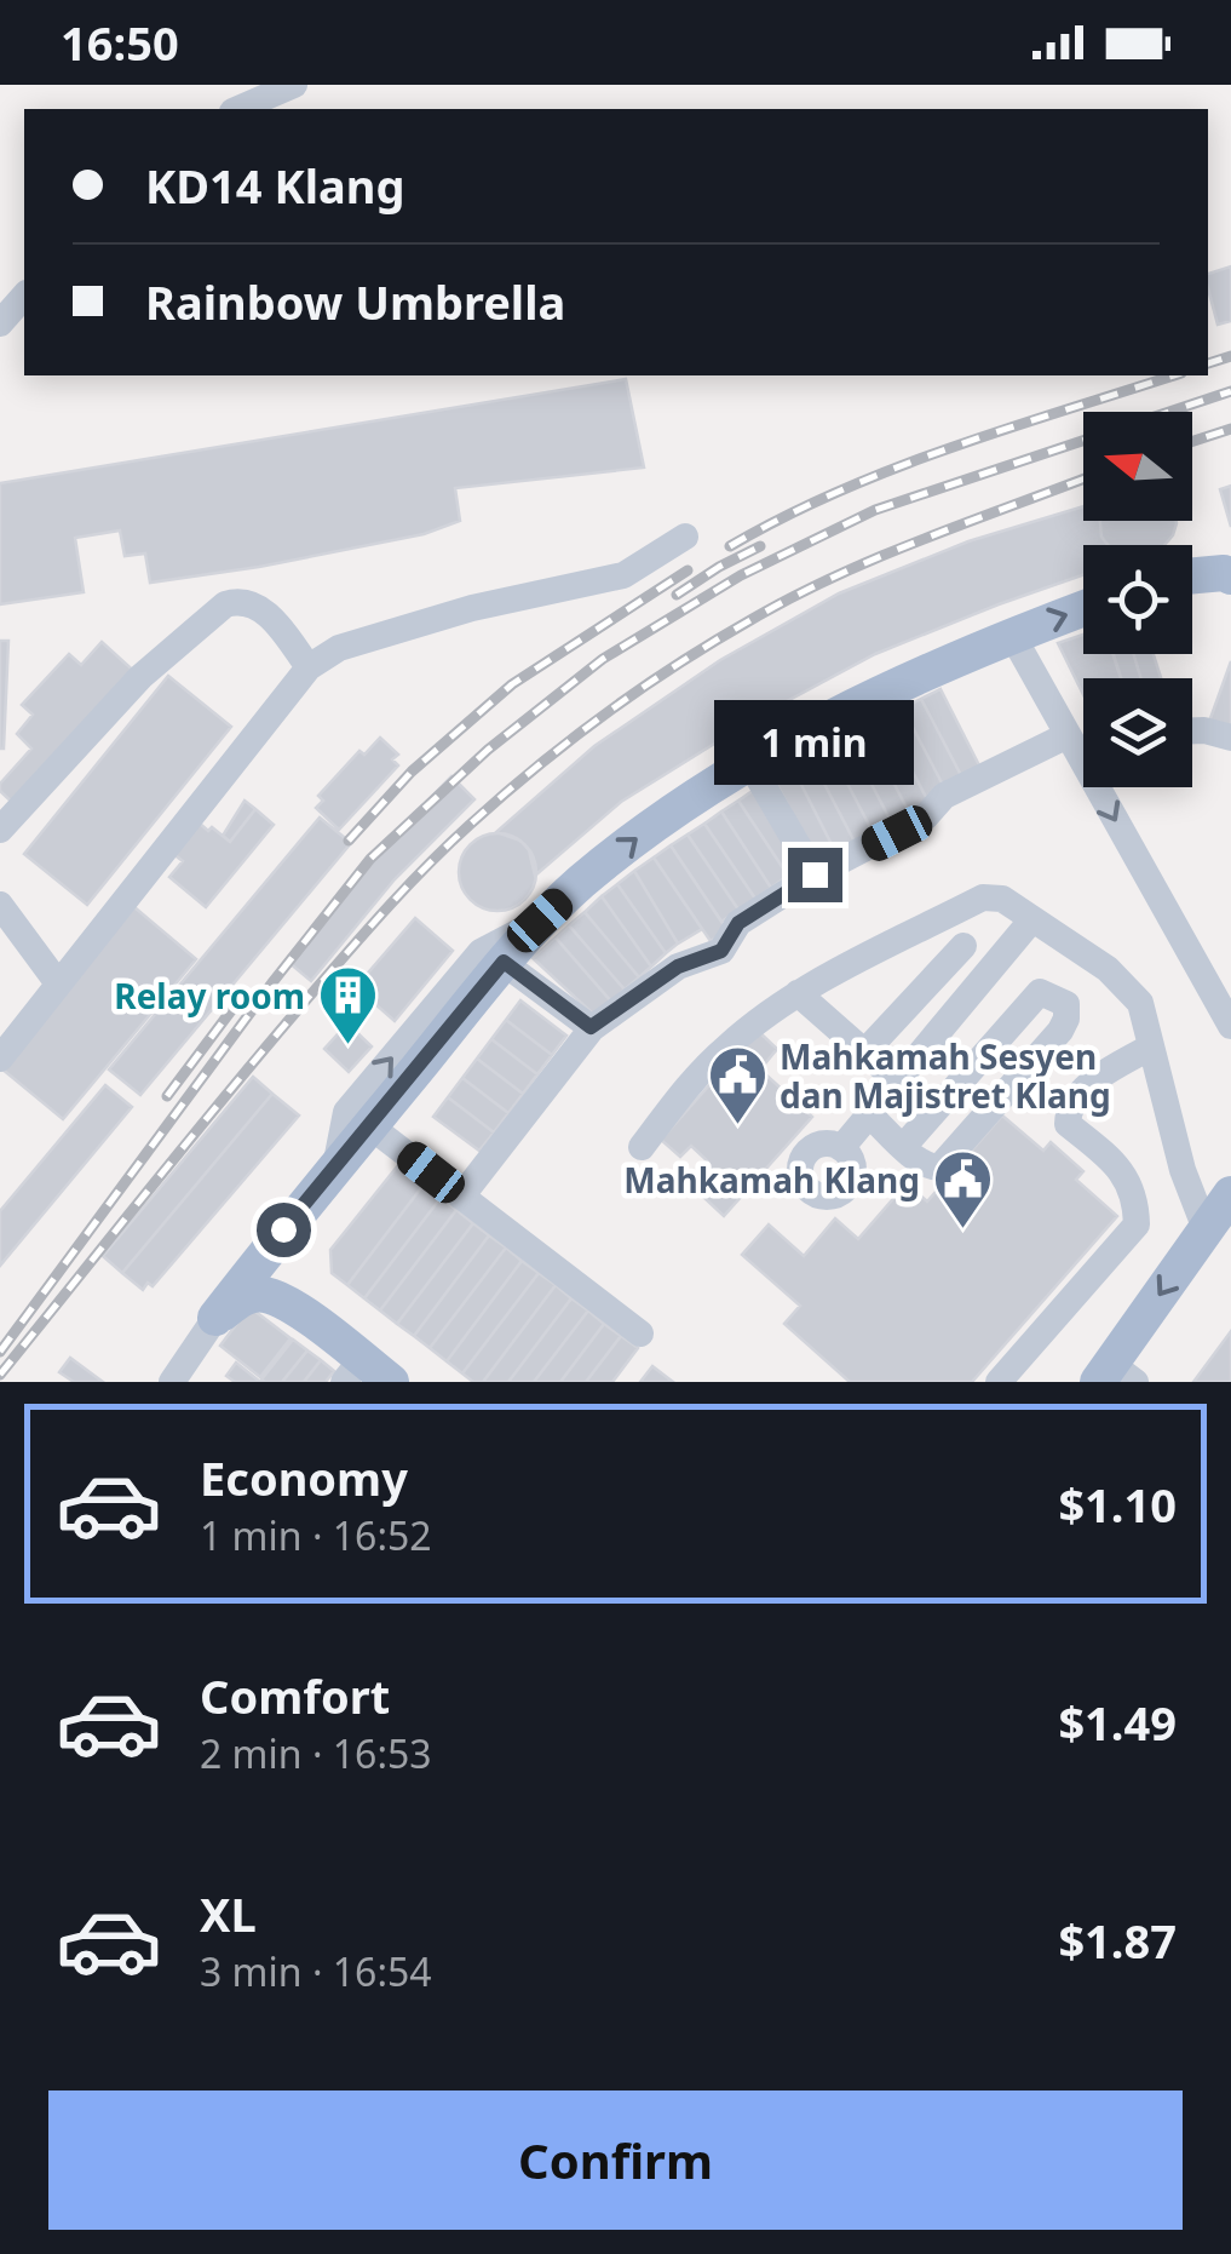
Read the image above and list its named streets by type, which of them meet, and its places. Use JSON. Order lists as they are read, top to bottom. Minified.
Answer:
{"places":{"building":["Relay room"],"public building":["Mahkamah Sesyen dan Majistret Klang","Mahkamah Klang"]},"north":"left","page":{"status":"16:50","banner":["KD14 Klang","Rainbow Umbrella"],"bubble":"1 min","list":[{"name":"Economy","note":"1 min · 16:52","value":"$1.10"},{"name":"Comfort","note":"2 min · 16:53","value":"$1.49"},{"name":"XL","note":"3 min · 16:54","value":"$1.87"}],"buttons":"Confirm"}}
